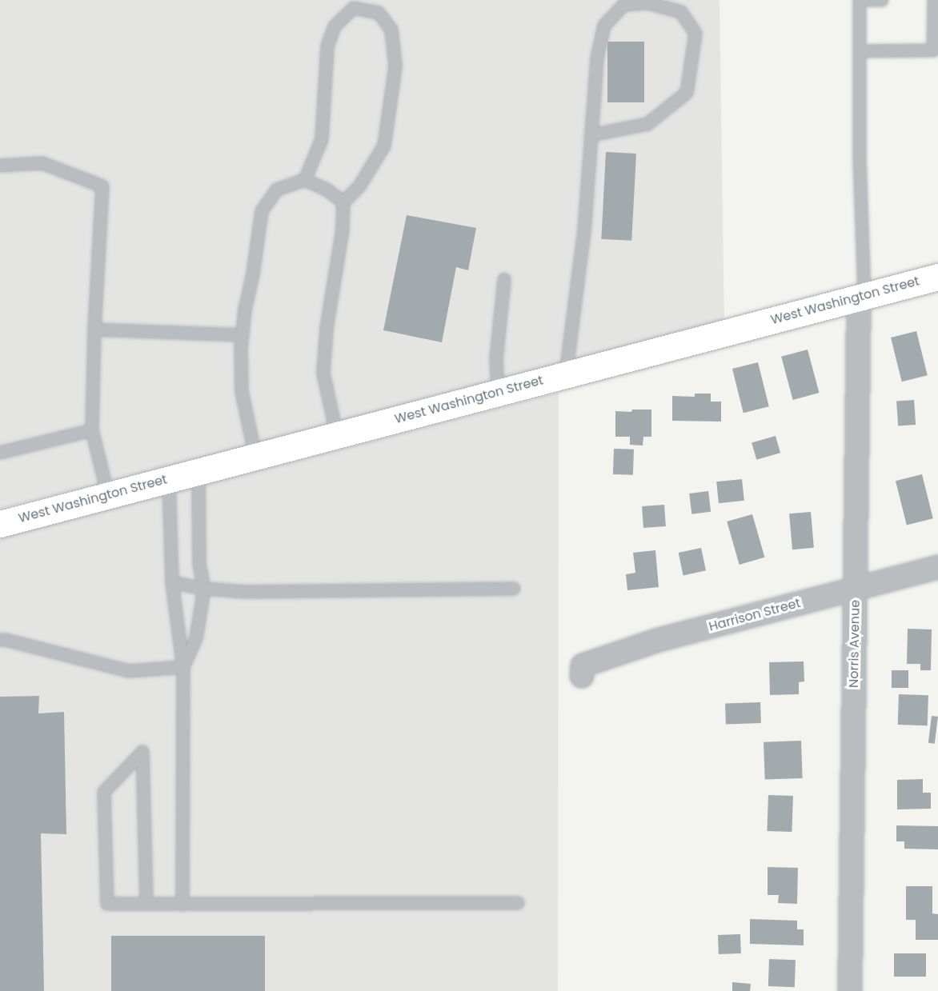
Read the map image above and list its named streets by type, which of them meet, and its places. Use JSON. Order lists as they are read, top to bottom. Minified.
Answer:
{"streets":{"main road":["West Washington Street"],"street":["Harrison Street","Norris Avenue"]},"crossings":[["West Washington Street","Norris Avenue"],["Harrison Street","Norris Avenue"]]}
